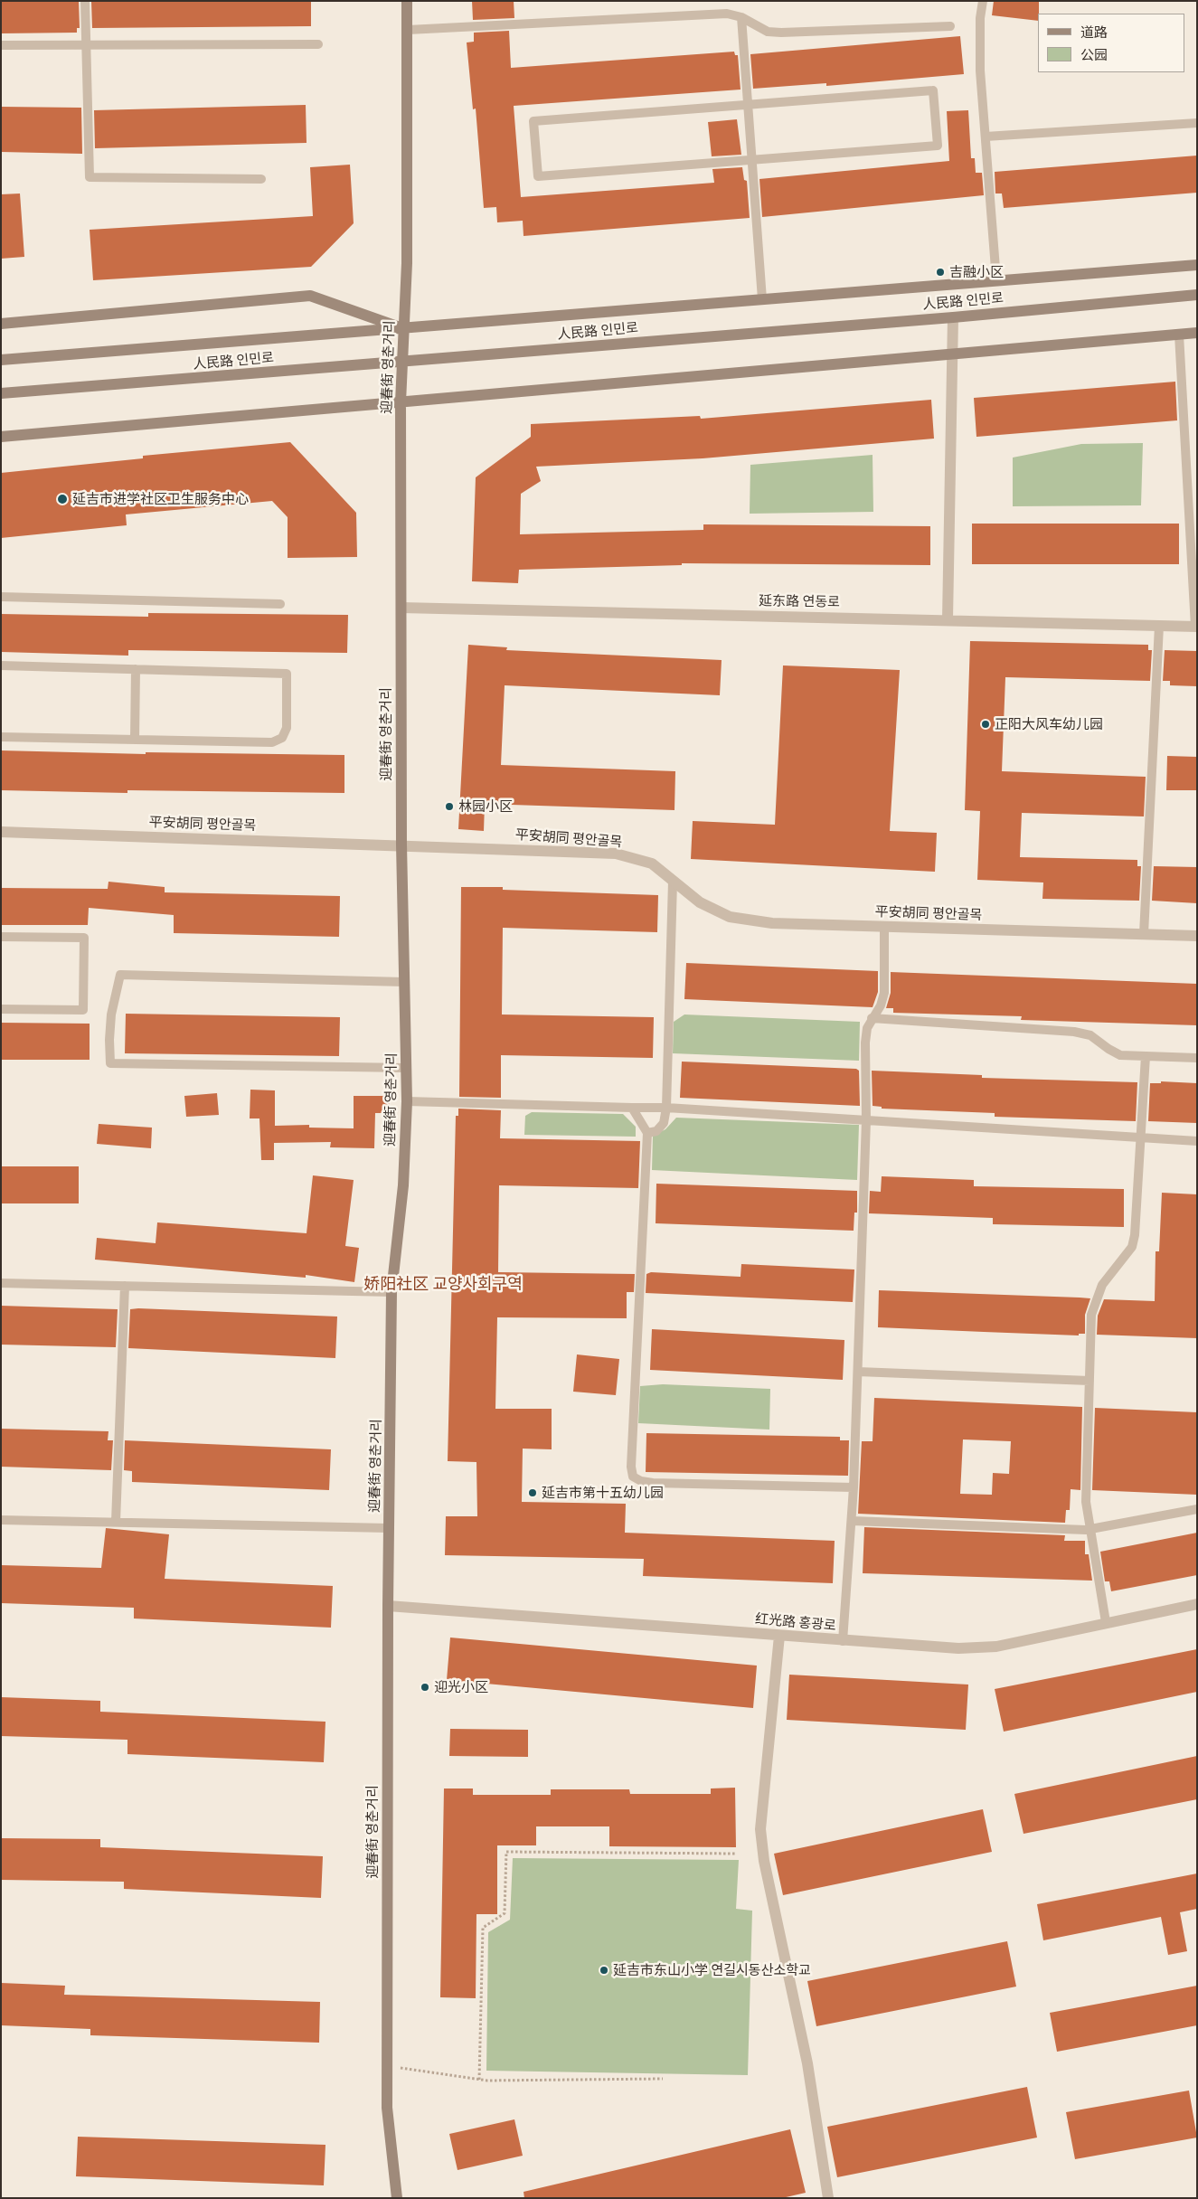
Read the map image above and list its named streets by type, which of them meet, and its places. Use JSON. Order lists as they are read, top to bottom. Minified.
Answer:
{"streets":{"street":["人民路 인민로","迎春街 영춘거리","延东路 연동로","平安胡同 평안골목","红光路 홍광로"]},"crossings":[["人民路 인민로","迎春街 영춘거리"],["迎春街 영춘거리","延东路 연동로"],["迎春街 영춘거리","平安胡同 평안골목"],["迎春街 영춘거리","红光路 홍광로"]],"districts":["娇阳社区 교양사회구역"],"places":["吉融小区","延吉市进学社区卫生服务中心","正阳大风车幼儿园","林园小区","延吉市第十五幼儿园","迎光小区","延吉市东山小学 연길시동산소학교"],"legend":["道路","公园"]}
